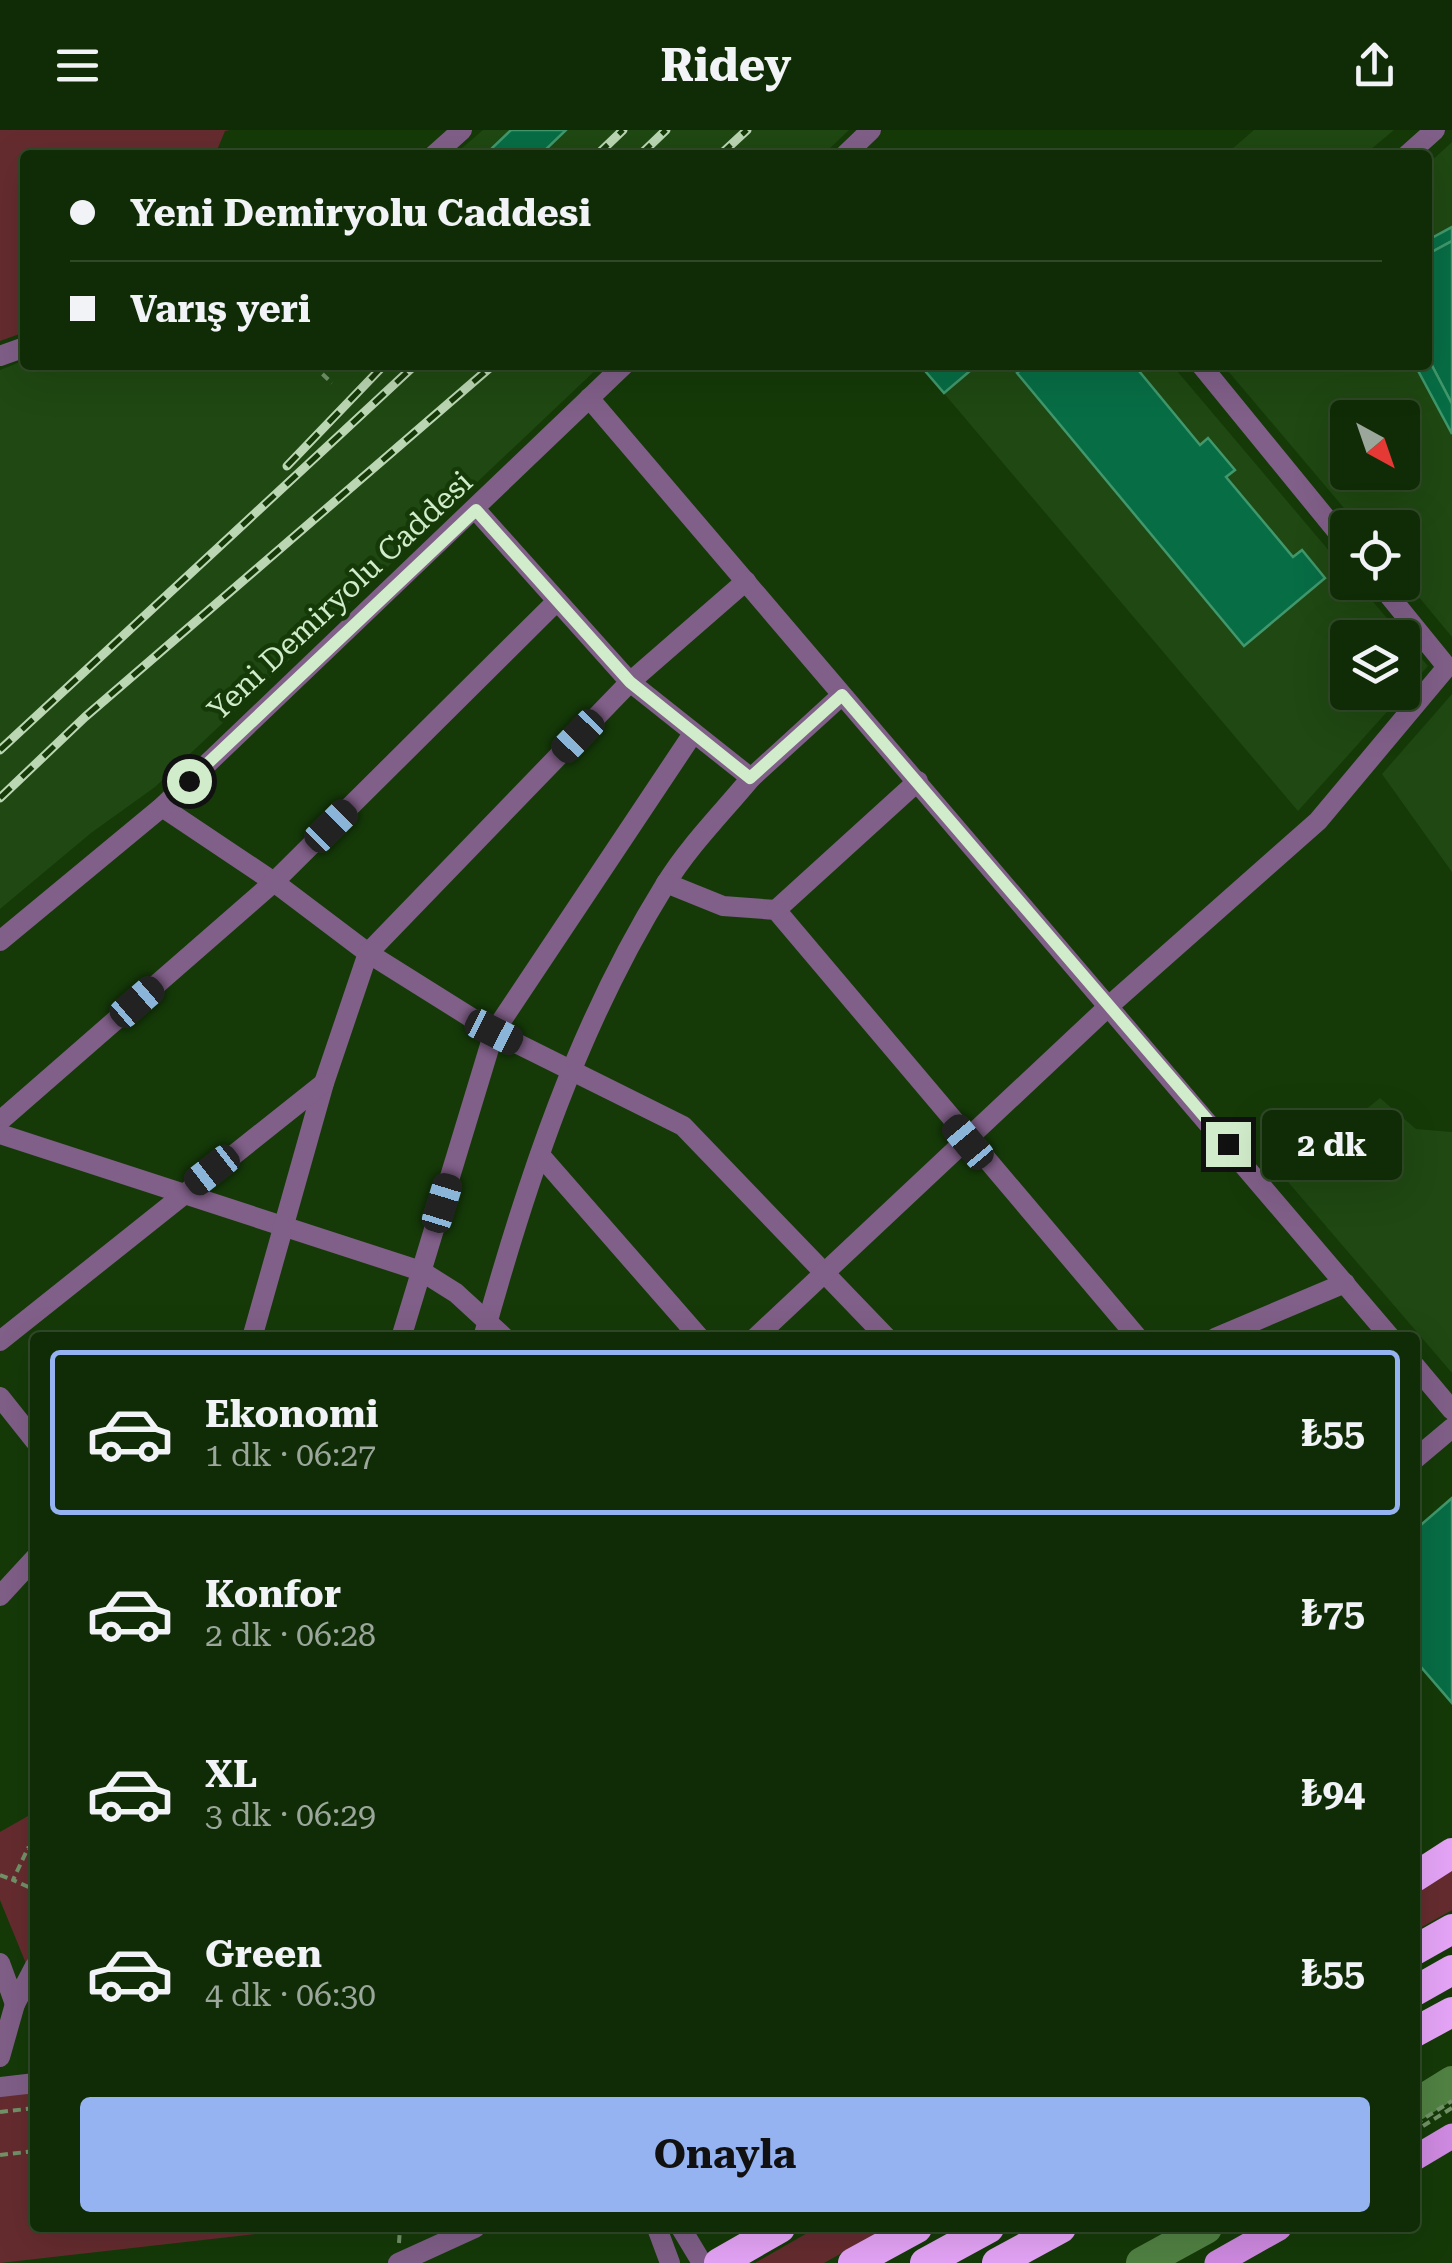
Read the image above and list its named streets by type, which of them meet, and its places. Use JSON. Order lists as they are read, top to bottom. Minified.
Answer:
{"streets":{"street":["Yeni Demiryolu Caddesi"]},"north":"bottom right","page":{"header":"Ridey","banner":["Yeni Demiryolu Caddesi","Varış yeri"],"bubble":"2 dk","list":[{"name":"Ekonomi","note":"1 dk · 06:27","value":"₺55"},{"name":"Konfor","note":"2 dk · 06:28","value":"₺75"},{"name":"XL","note":"3 dk · 06:29","value":"₺94"},{"name":"Green","note":"4 dk · 06:30","value":"₺55"}],"buttons":"Onayla"}}
